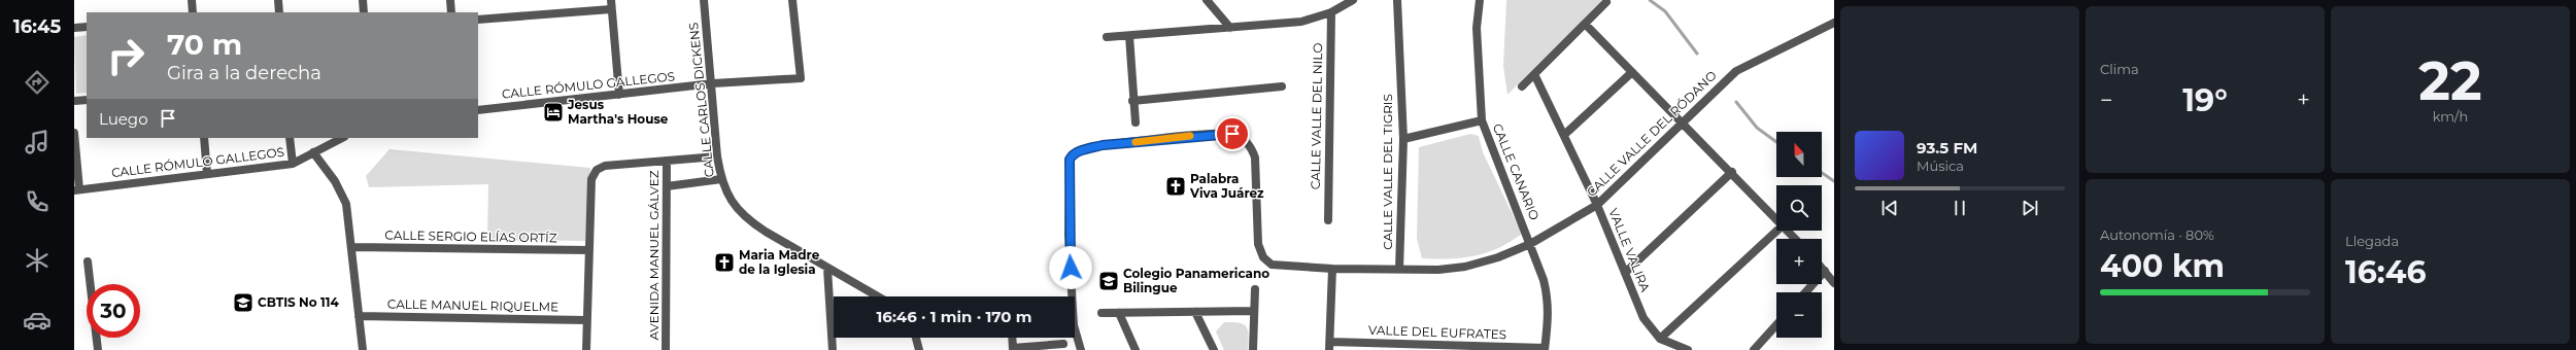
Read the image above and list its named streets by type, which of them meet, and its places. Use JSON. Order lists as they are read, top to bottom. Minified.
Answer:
{"streets":{"street":["CALLE RÓMULO GALLEGOS","CALLE CARLOS DICKENS","CALLE VALLE DEL NILO","CALLE VALLE DEL RÓDANO","CALLE VALLE DEL TIGRIS","CALLE CANARIO","CALLE SERGIO ELÍAS ORTÍZ","VALLE VALIRA","AVENIDA MANUEL GÁLVEZ","CALLE MANUEL RIQUELME","VALLE DEL EUFRATES"]},"crossings":[["CALLE RÓMULO GALLEGOS","CALLE CARLOS DICKENS"],["CALLE VALLE DEL RÓDANO","CALLE VALLE DEL TIGRIS"],["CALLE VALLE DEL RÓDANO","CALLE CANARIO"],["CALLE VALLE DEL RÓDANO","VALLE VALIRA"],["CALLE CANARIO","VALLE DEL EUFRATES"]],"places":{"hotel":["Jesus Martha's House"],"church":["Palabra Viva Juárez","Maria Madre de la Iglesia"],"school or university":["Colegio Panamericano Bilingue","CBTIS No 114"]},"north":"top","page":{"tabs":"16:45","tile":["Clima",["22","km/h"],["Autonomía · 80%","400 km"],["Llegada","16:46"]],"turn":["70 m","Gira a la derecha"],"heat":["−","19°","+"],"then":"Luego","song":["93.5 FM","Música"],"map_buttons":["+","−"],"limit":"30","trip":"16:46 · 1 min · 170 m"}}
